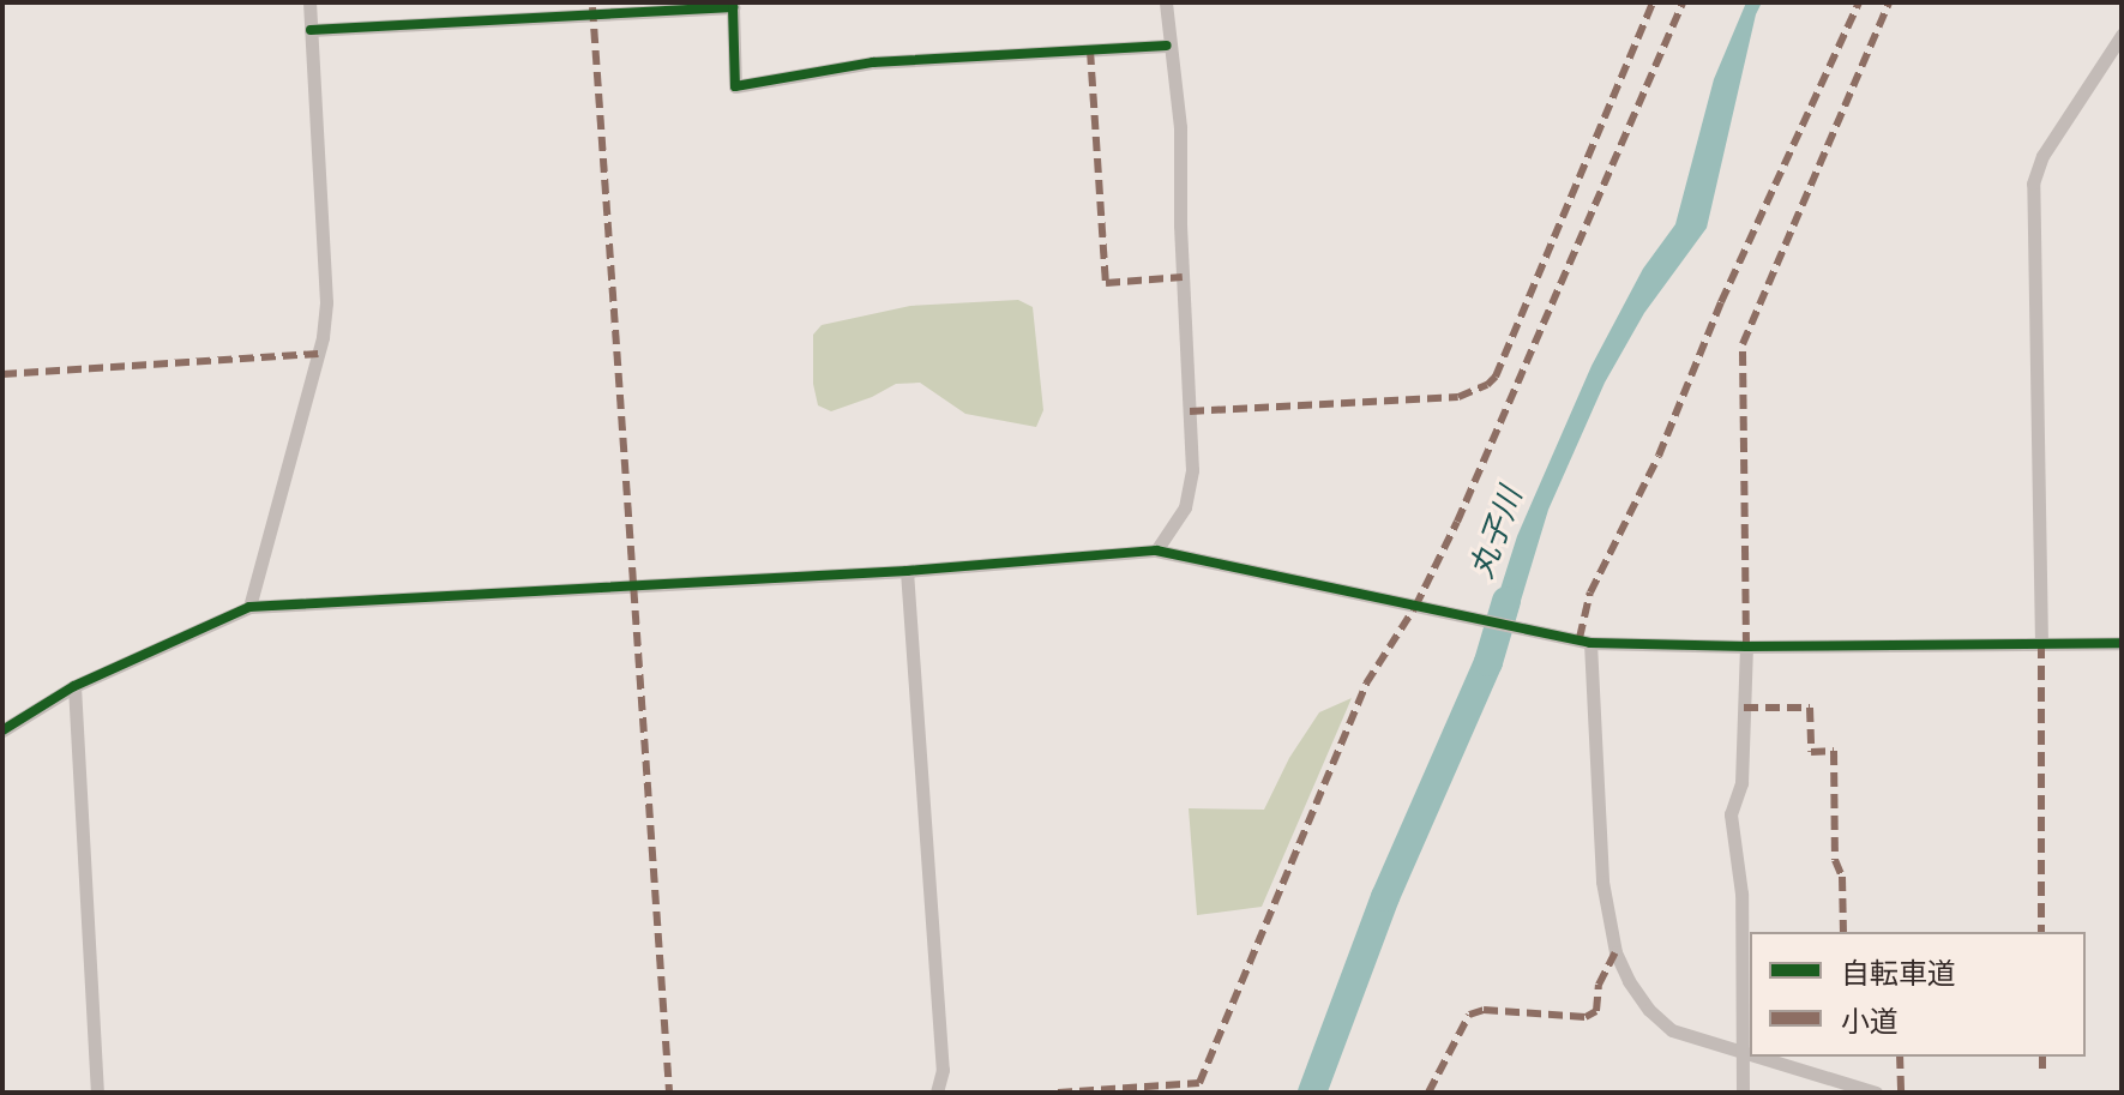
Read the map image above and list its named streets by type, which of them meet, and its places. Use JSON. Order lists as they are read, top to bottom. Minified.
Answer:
{"water":["丸子川"],"legend":["自転車道","小道"]}
